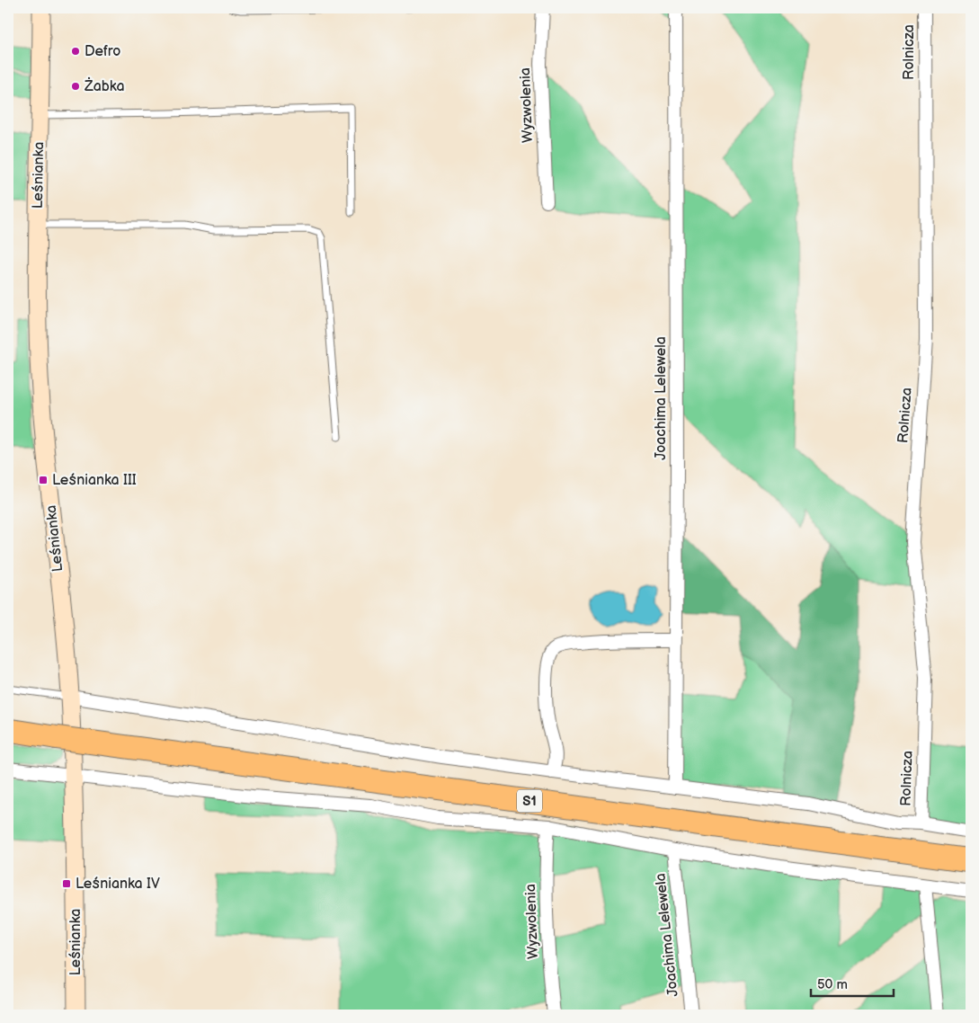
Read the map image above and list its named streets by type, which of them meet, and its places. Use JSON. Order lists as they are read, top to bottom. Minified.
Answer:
{"streets":{"highway":["S1"],"street":["Rolnicza","Wyzwolenia","Leśnianka","Joachima Lelewela"]},"places":{"other":["Defro","Żabka"],"transit":["Leśnianka III","Leśnianka IV"]},"scale_bar":"50 m"}
